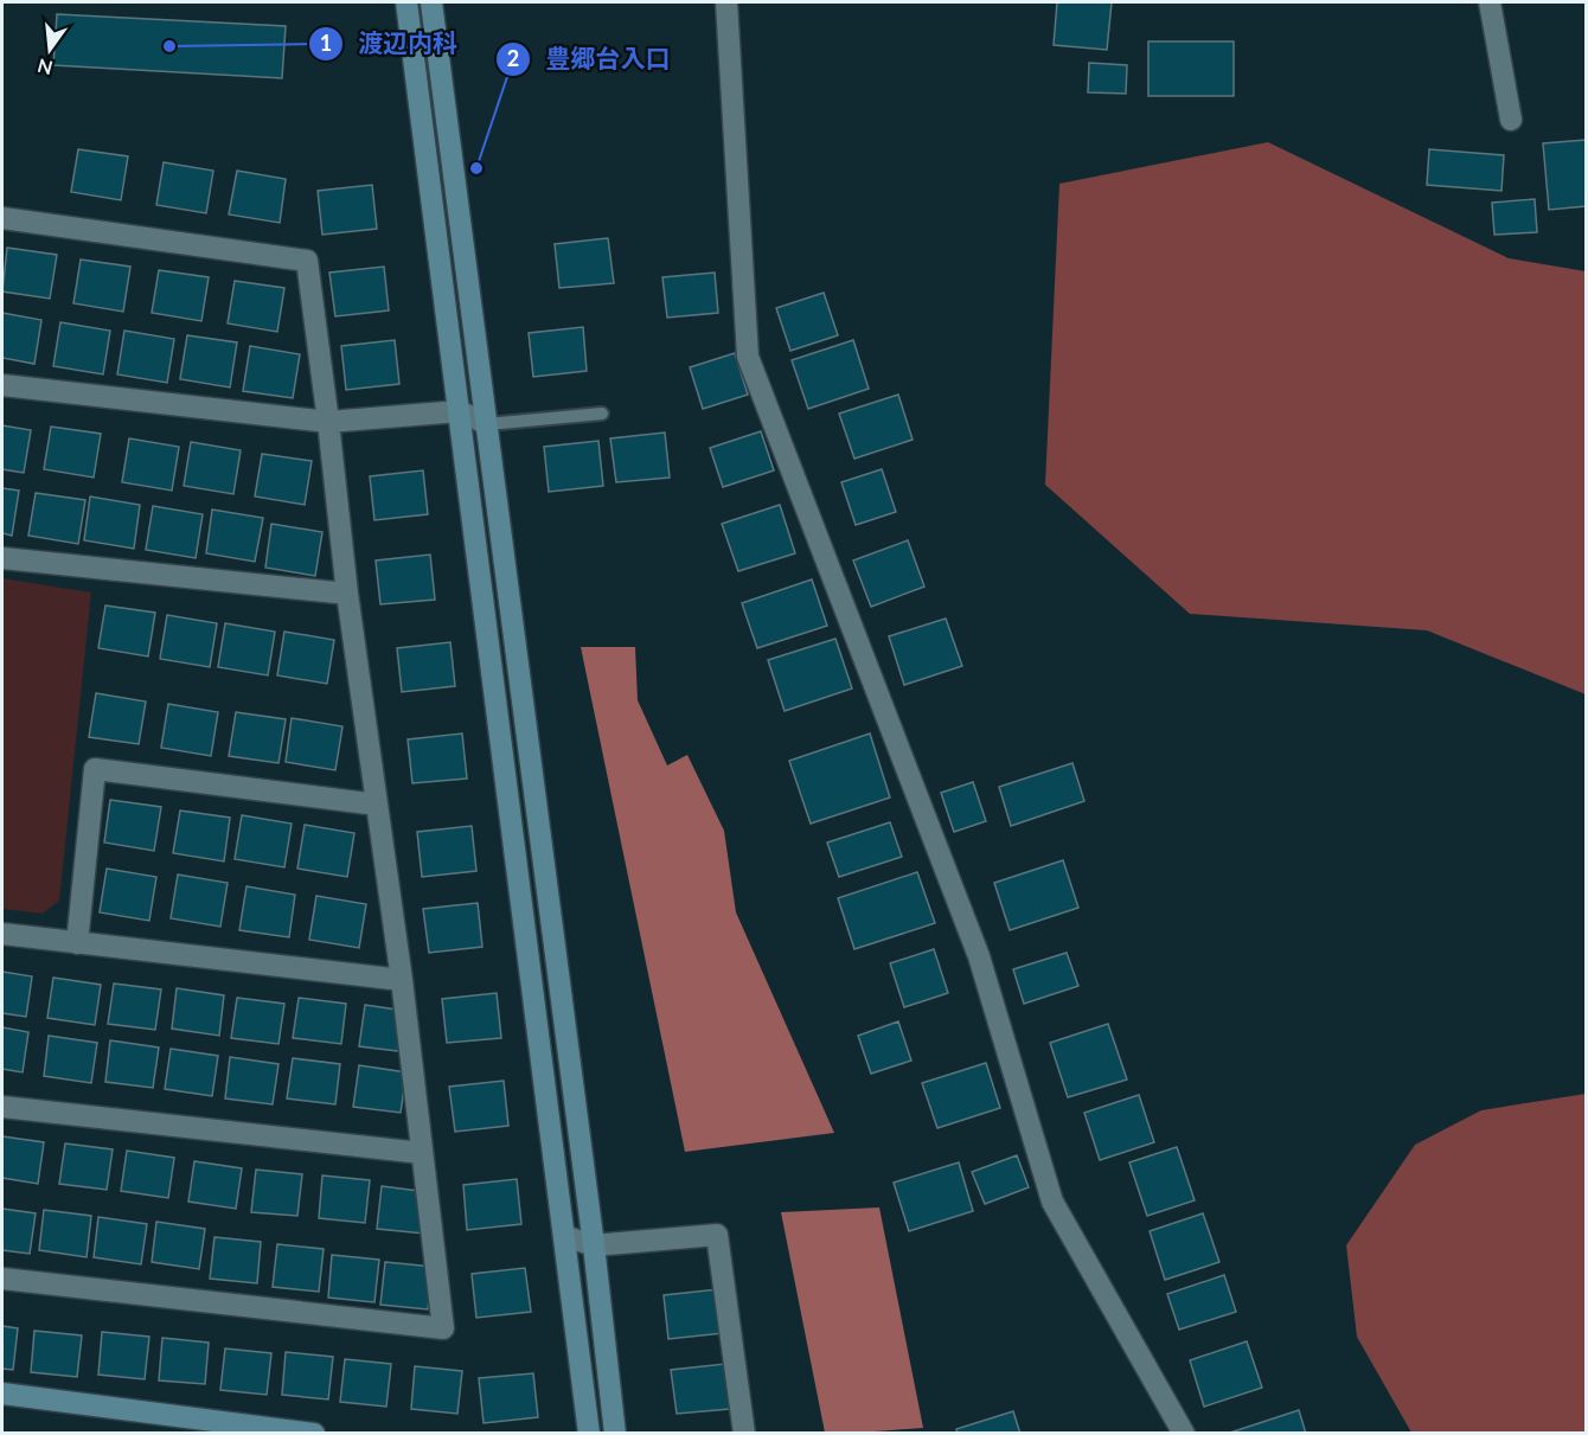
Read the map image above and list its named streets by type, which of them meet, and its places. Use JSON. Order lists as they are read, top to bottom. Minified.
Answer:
{"places":["渡辺内科","豊郷台入口"],"north":"bottom"}
